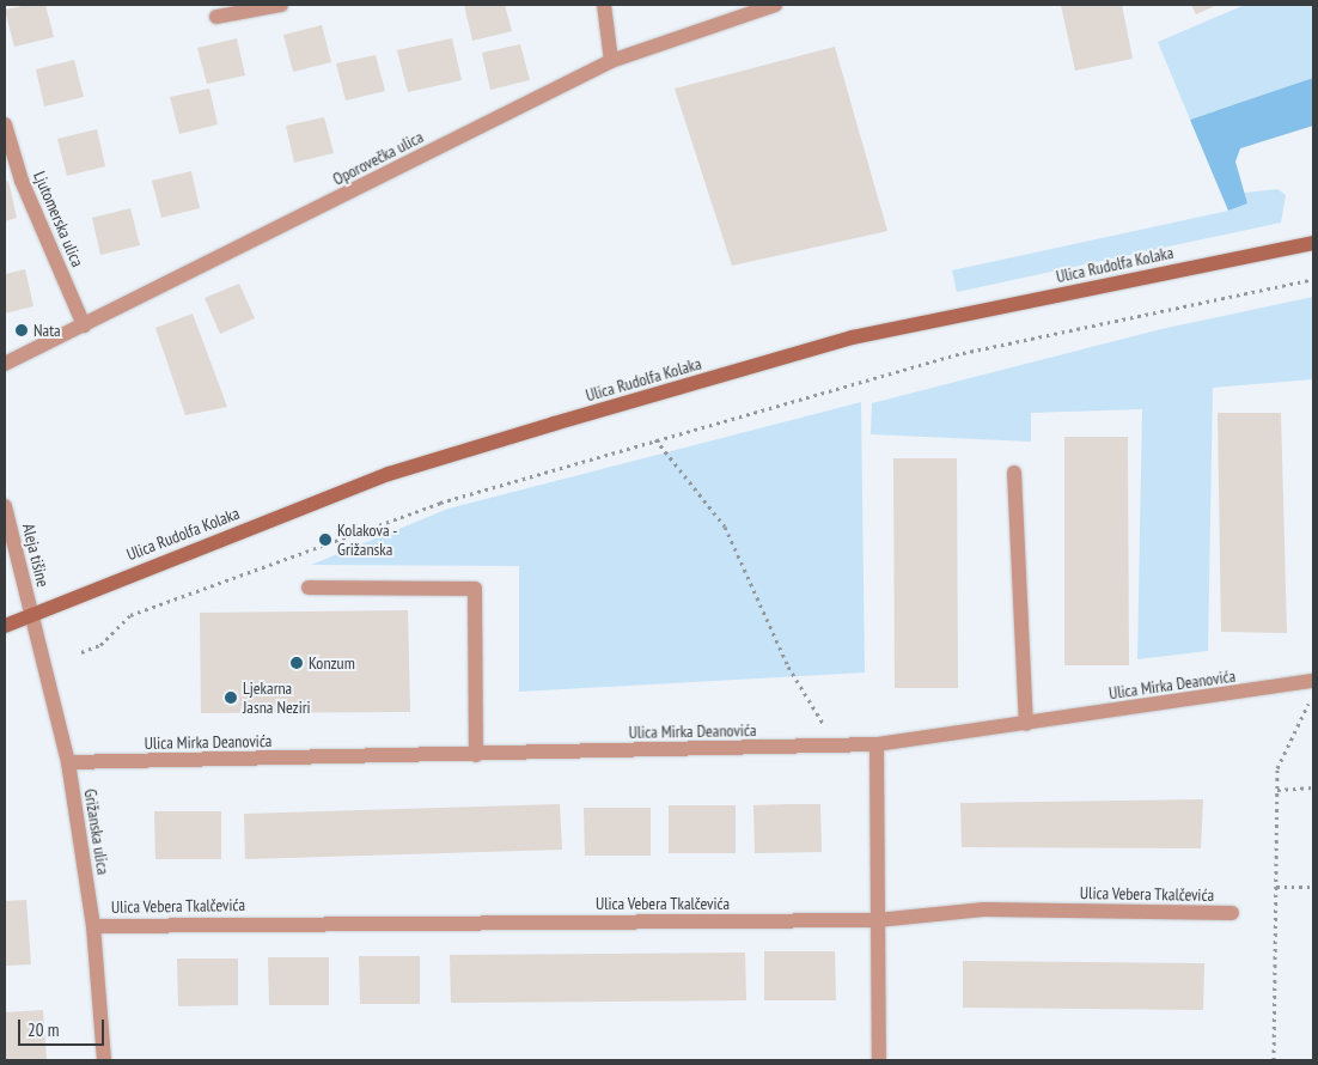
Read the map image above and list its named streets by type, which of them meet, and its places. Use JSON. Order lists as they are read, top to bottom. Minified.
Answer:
{"streets":{"main road":["Ulica Rudolfa Kolaka"],"street":["Oporovečka ulica","Ljutomerska ulica","Aleja tišine","Ulica Mirka Deanovića","Grižanska ulica","Ulica Vebera Tkalčevića"]},"crossings":[["Oporovečka ulica","Ljutomerska ulica"],["Ulica Rudolfa Kolaka","Aleja tišine"],["Ulica Rudolfa Kolaka","Grižanska ulica"],["Aleja tišine","Grižanska ulica"],["Ulica Mirka Deanovića","Grižanska ulica"],["Grižanska ulica","Ulica Vebera Tkalčevića"]],"places":["Nata","Kolakova - Grižanska","Konzum","Ljekarna Jasna Neziri"],"scale_bar":"20 m"}
